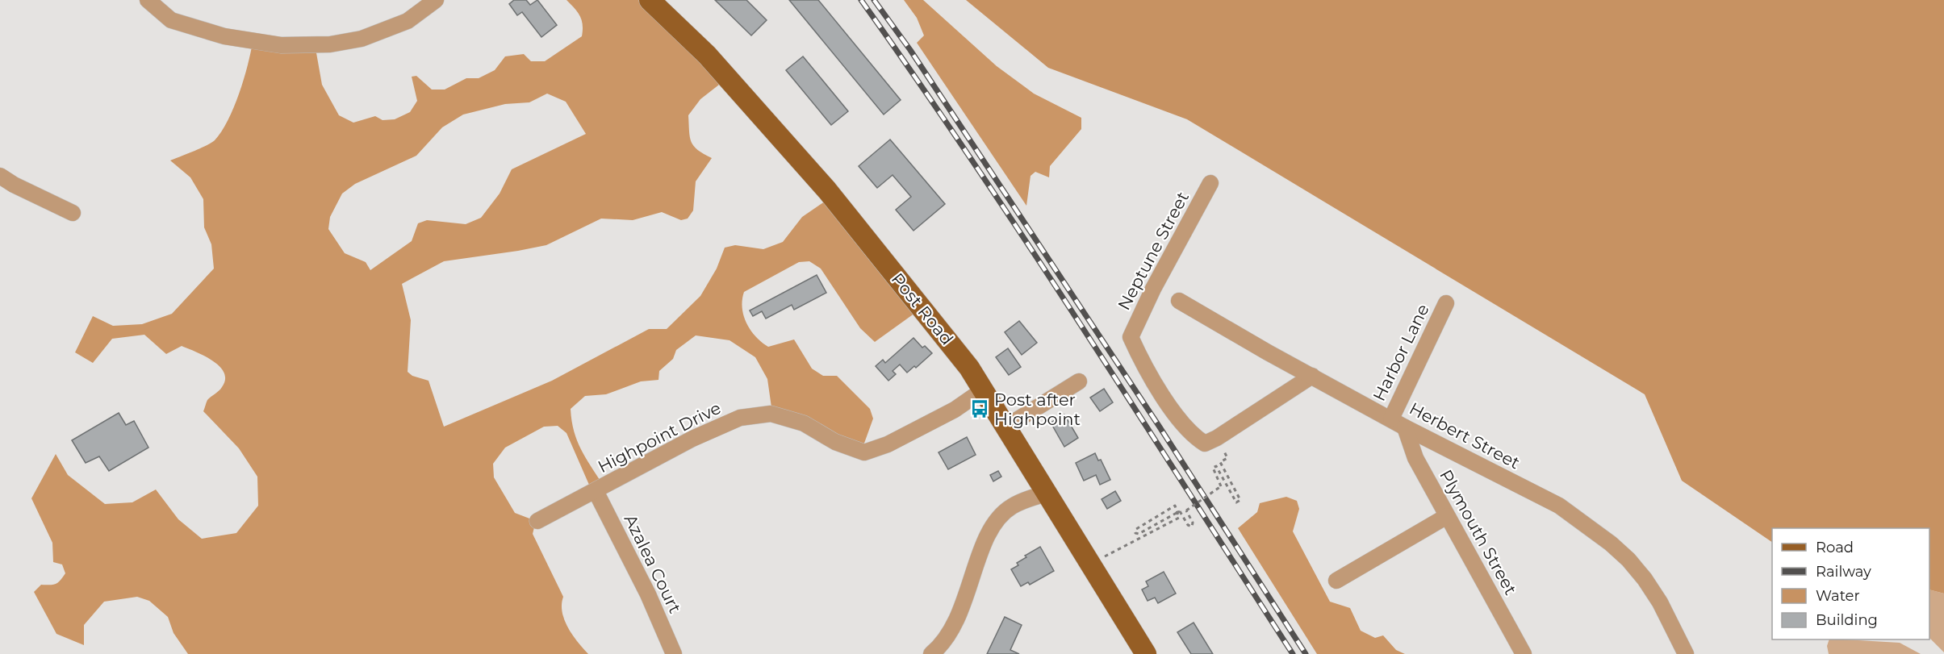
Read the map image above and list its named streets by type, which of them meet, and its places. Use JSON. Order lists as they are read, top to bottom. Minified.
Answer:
{"streets":{"main road":["Post Road"],"street":["Neptune Street","Harbor Lane","Herbert Street","Highpoint Drive","Plymouth Street","Azalea Court"]},"crossings":[["Post Road","Highpoint Drive"],["Harbor Lane","Herbert Street"],["Herbert Street","Plymouth Street"],["Highpoint Drive","Azalea Court"]],"places":{"bus stop":["Post after Highpoint"]},"legend":["Road","Railway","Water","Building"]}
